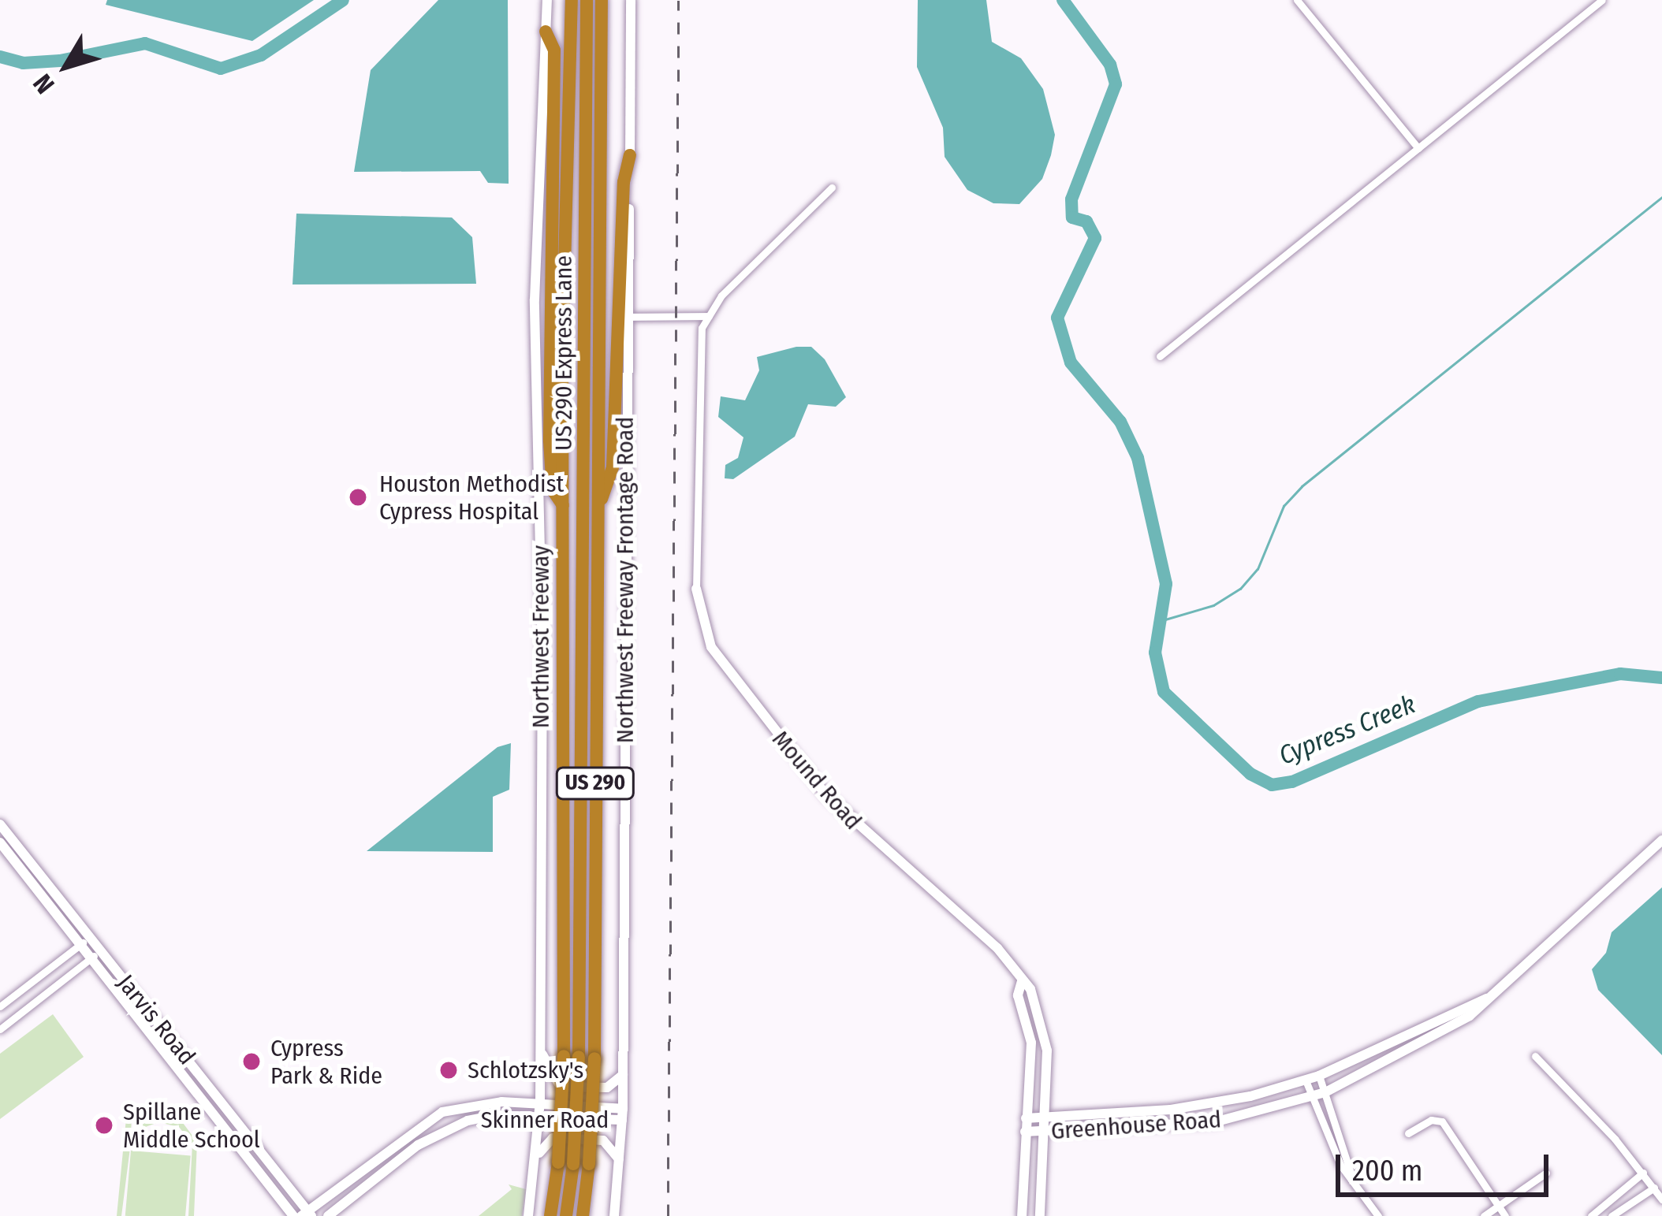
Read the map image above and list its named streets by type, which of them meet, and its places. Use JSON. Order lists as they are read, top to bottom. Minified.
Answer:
{"streets":{"highway":["US 290 Express Lane","Northwest Freeway","US 290"],"street":["Northwest Freeway Frontage Road","Mound Road","Jarvis Road","Skinner Road","Greenhouse Road"]},"crossings":[["US 290 Express Lane","Northwest Freeway"],["Northwest Freeway Frontage Road","Skinner Road"],["Mound Road","Greenhouse Road"],["Jarvis Road","Skinner Road"]],"water":["Cypress Creek"],"places":["Houston Methodist Cypress Hospital","Cypress Park & Ride","Schlotzsky's","Spillane Middle School"],"scale_bar":"200 m","north":"bottom left"}
